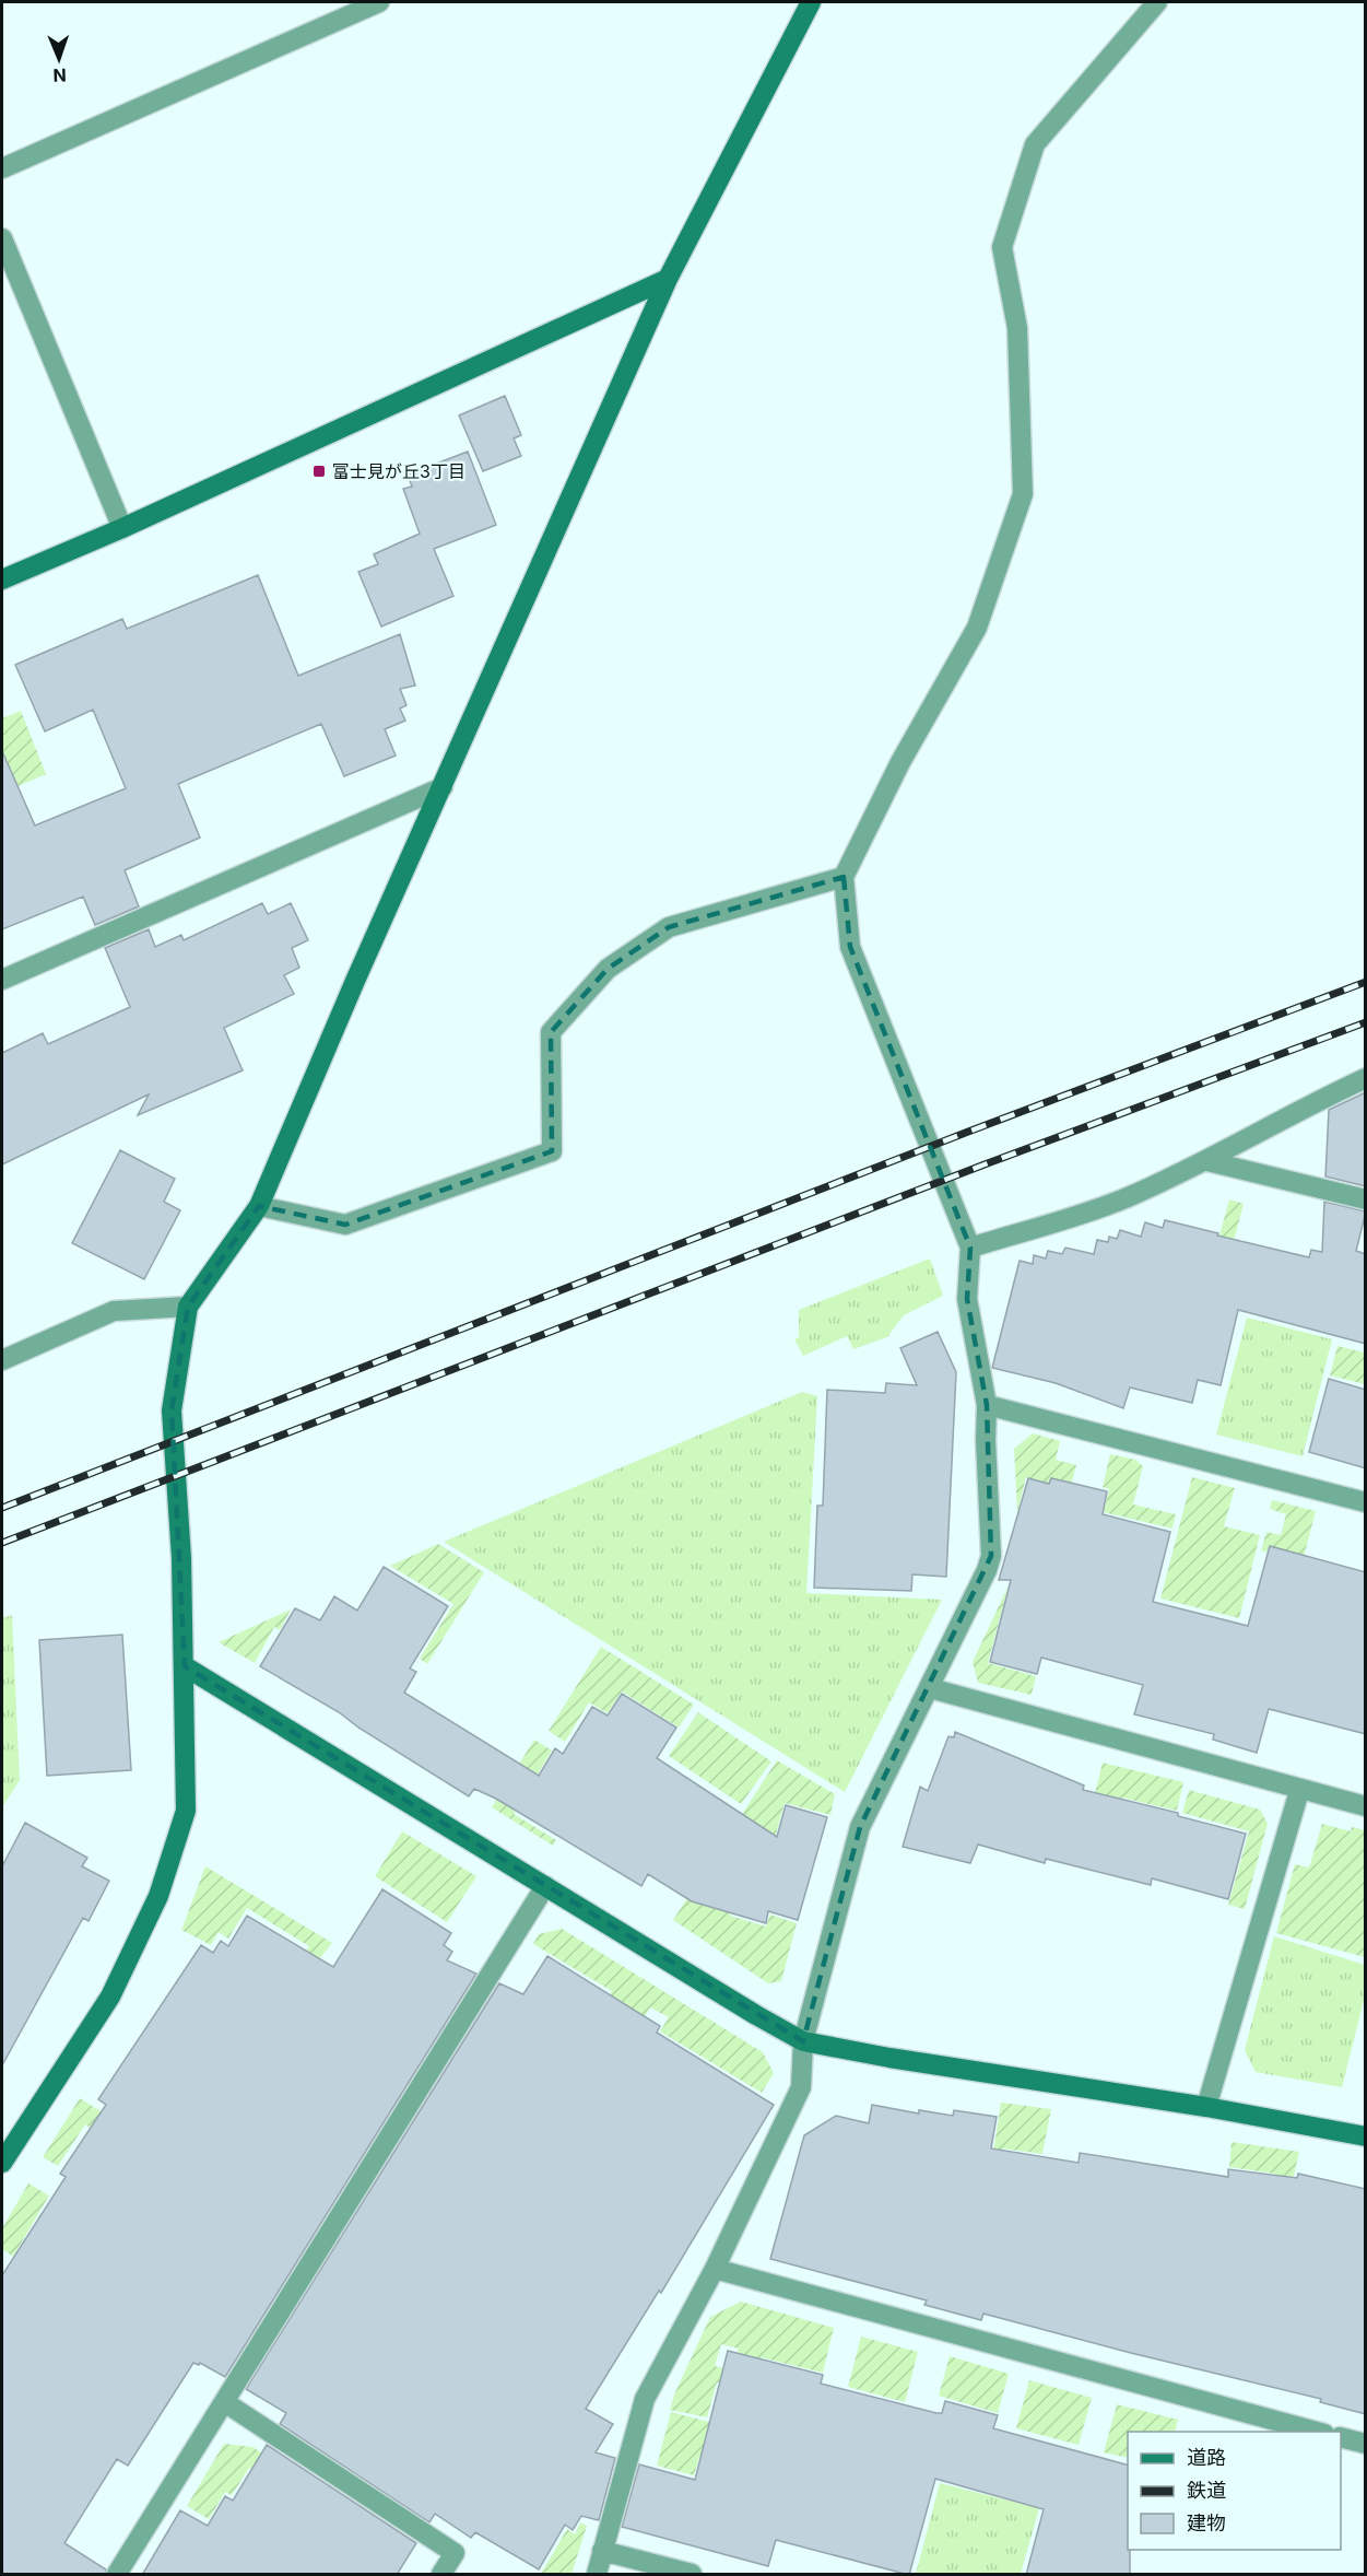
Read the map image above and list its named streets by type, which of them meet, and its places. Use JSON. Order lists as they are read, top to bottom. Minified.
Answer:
{"places":{"transit":["富士見が丘3丁目"]},"legend":["道路","鉄道","建物"],"north":"bottom"}
